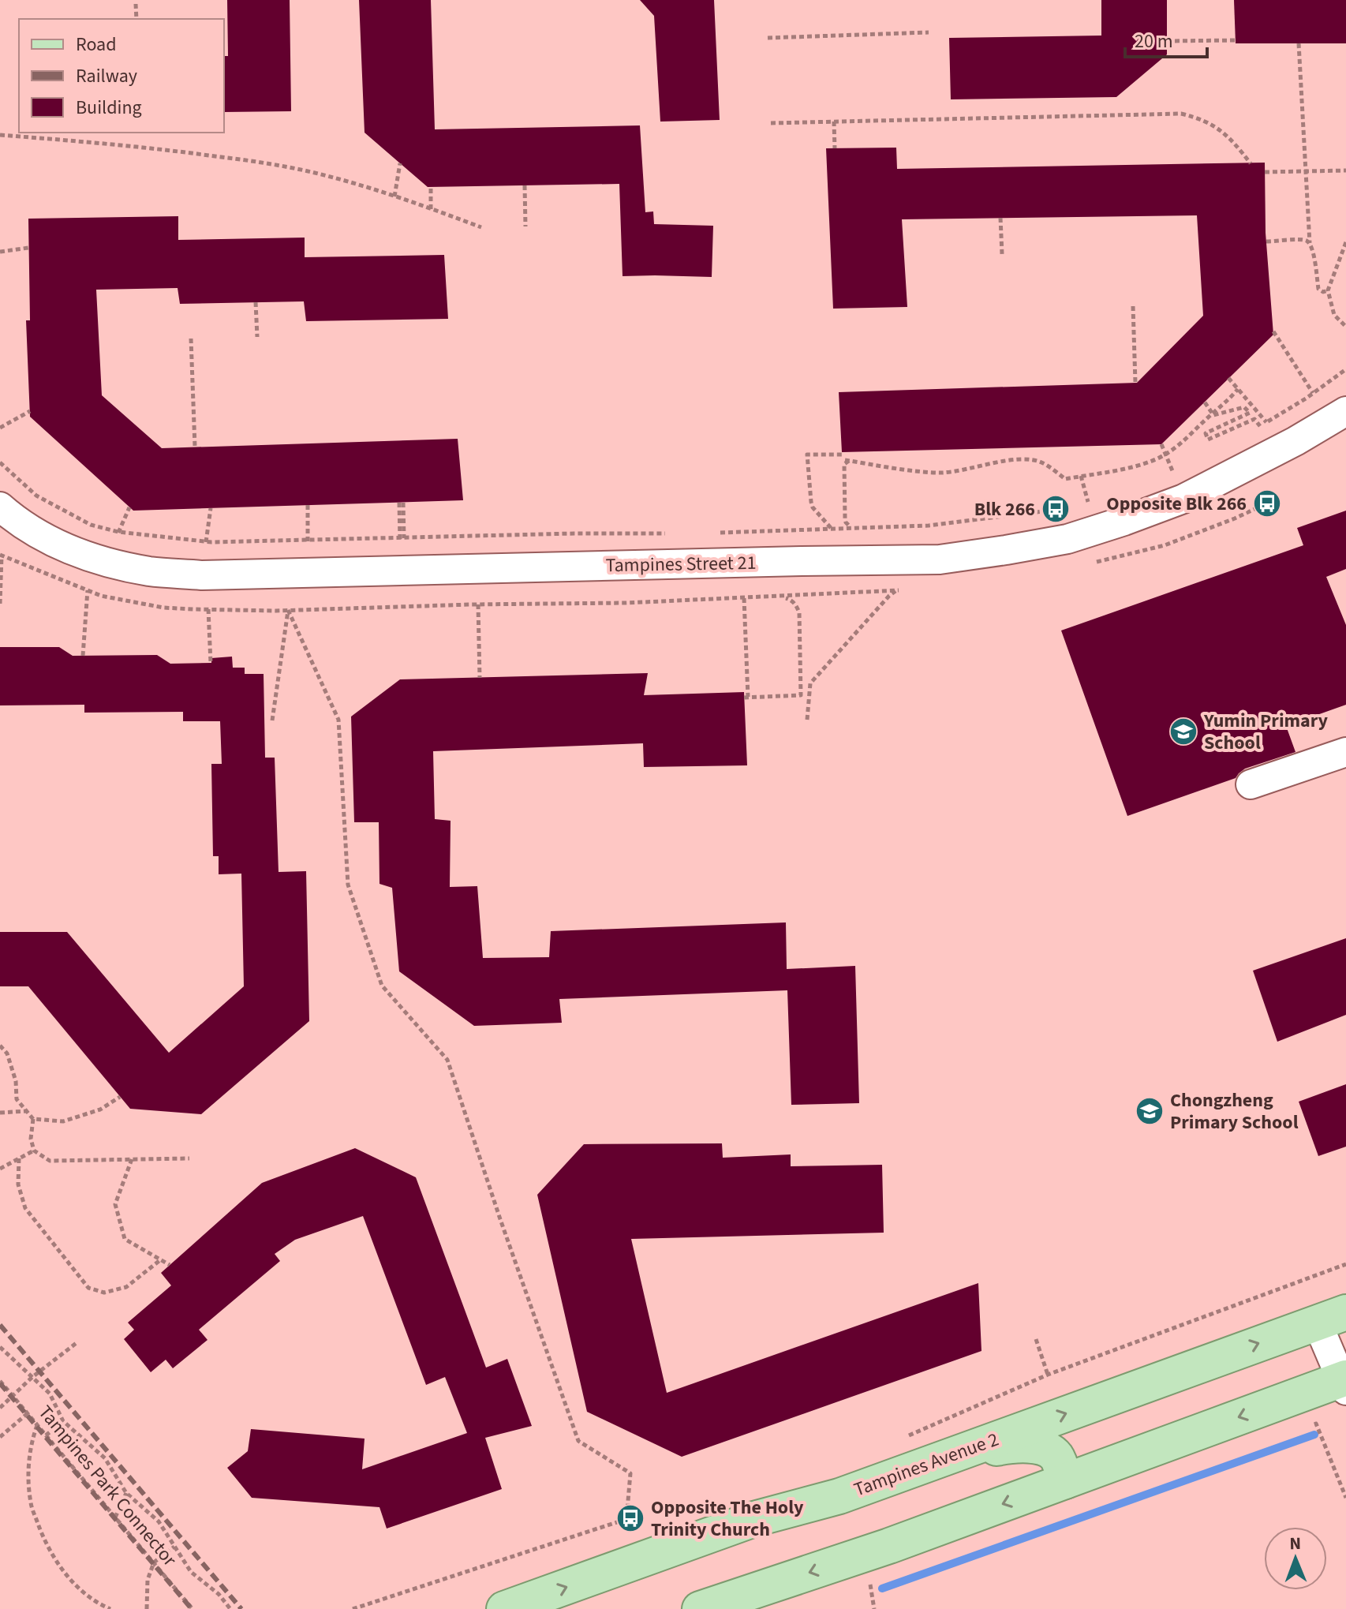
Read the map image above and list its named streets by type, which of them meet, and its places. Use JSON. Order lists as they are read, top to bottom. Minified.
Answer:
{"streets":{"main road":["Tampines Avenue 2"],"street":["Tampines Street 21"],"path":["Tampines Park Connector"]},"places":{"bus stop":["Opposite Blk 266","Blk 266","Opposite The Holy Trinity Church"],"school or university":["Yumin Primary School","Chongzheng Primary School"]},"legend":["Road","Railway","Building"],"scale_bar":"20 m","north":"top"}
